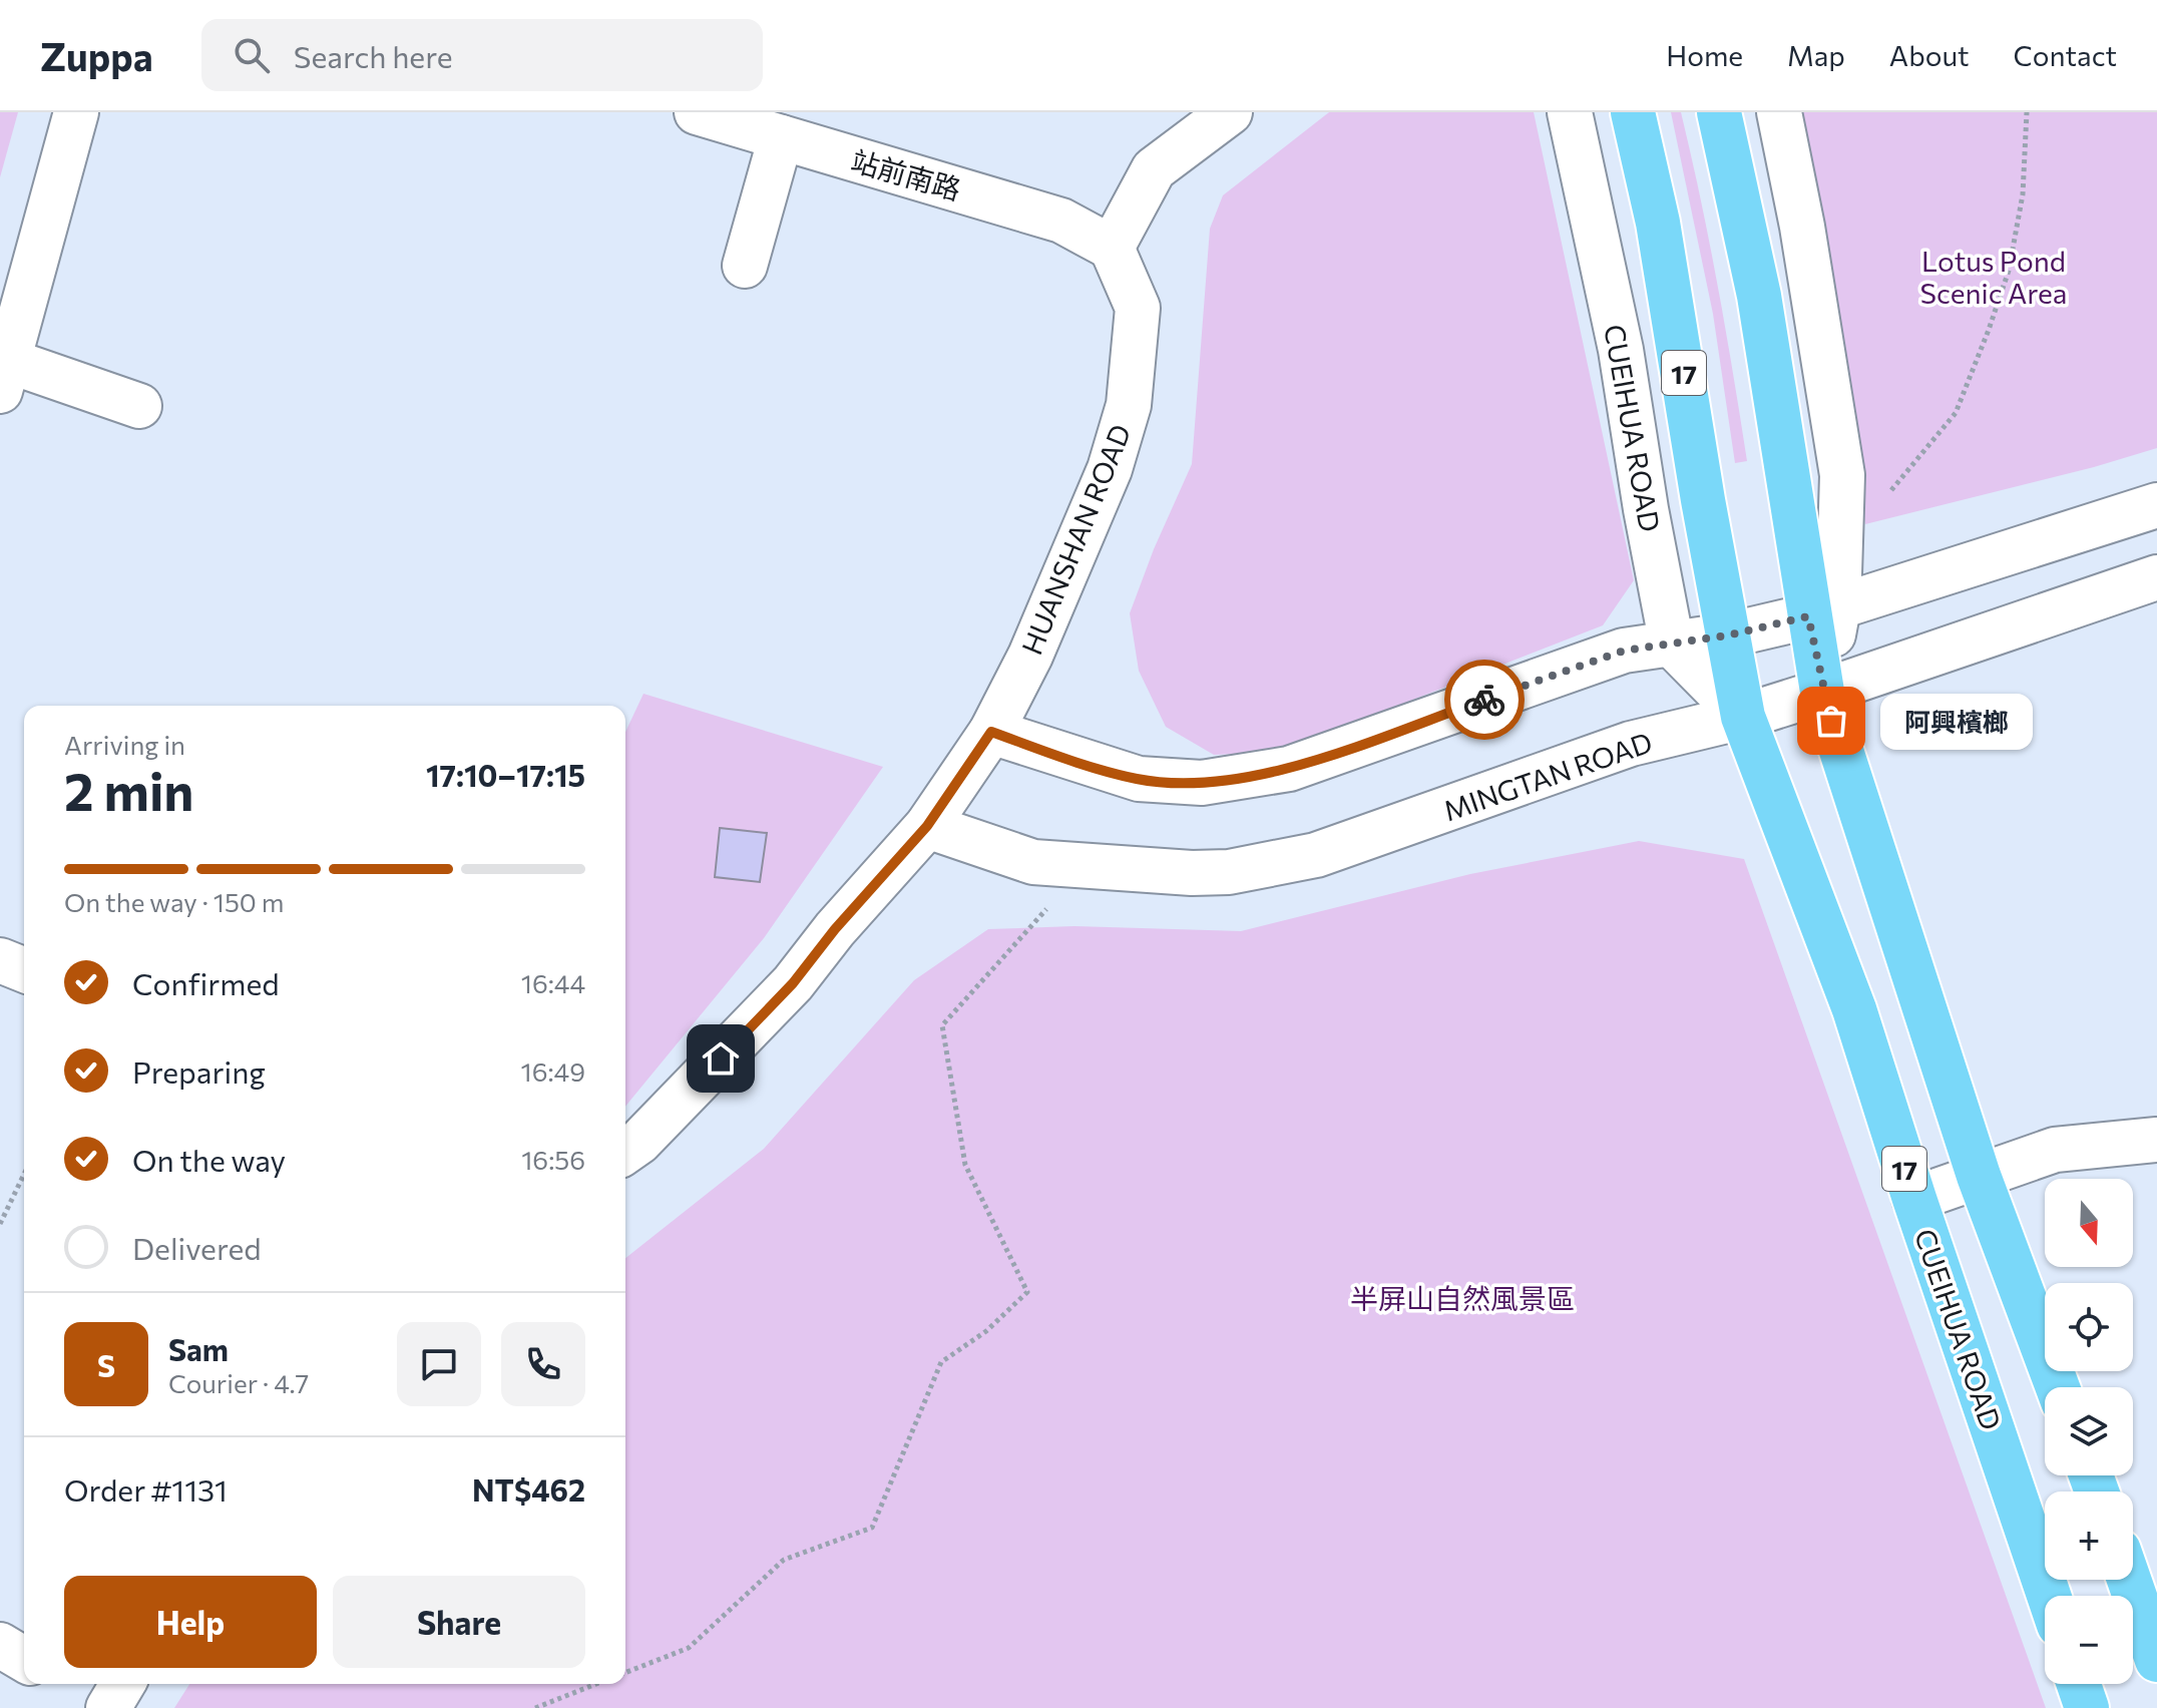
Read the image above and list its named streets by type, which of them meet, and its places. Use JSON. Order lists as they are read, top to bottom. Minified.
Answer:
{"streets":{"main road":["17","CUEIHUA ROAD"],"street":["站前南路","HUANSHAN ROAD","MINGTAN ROAD"]},"crossings":[["站前南路","HUANSHAN ROAD"],["17","MINGTAN ROAD"],["CUEIHUA ROAD","MINGTAN ROAD"],["HUANSHAN ROAD","MINGTAN ROAD"]],"parks":["Lotus Pond Scenic Area","半屏山自然風景區"],"places":["阿興檳榔"],"north":"bottom","page":{"header":"Zuppa","search":"Search here","nav":["Home","Map","About","Contact"],"bubble":"阿興檳榔","heading":["2 min","Arriving in","17:10–17:15"],"panel":["Sam","Courier · 4.7","Order #1131","NT$462"],"bar":"On the way · 150 m","list":[["Confirmed","16:44"],["Preparing","16:49"],["On the way","16:56"],"Delivered"],"map_buttons":["+","−"],"round":"S","buttons":["Help","Share"]}}
